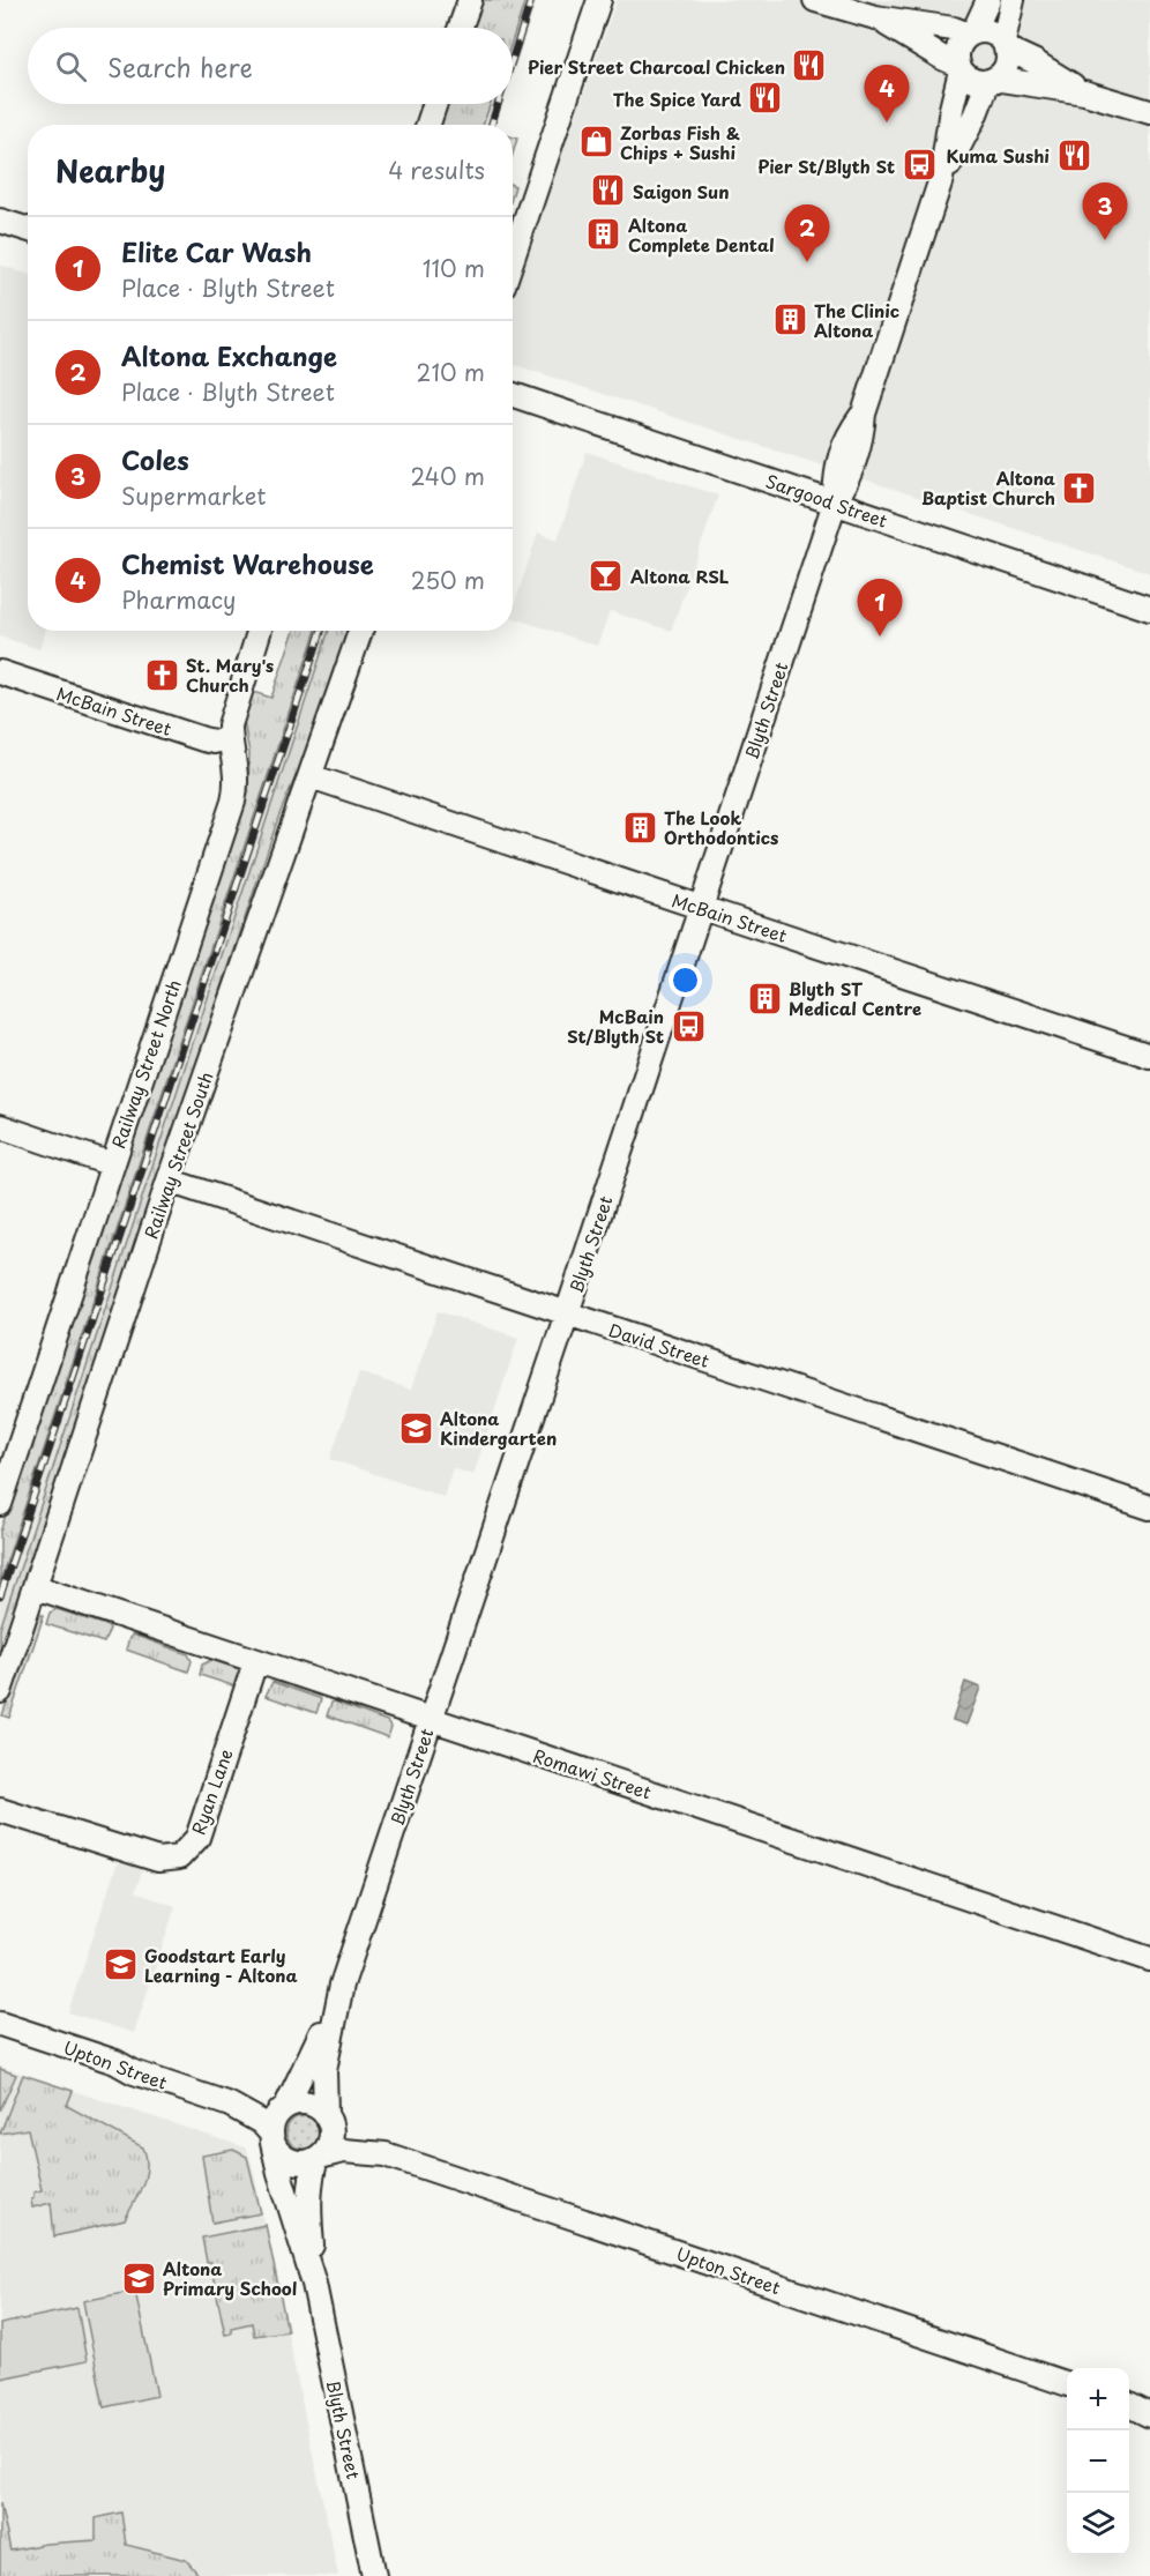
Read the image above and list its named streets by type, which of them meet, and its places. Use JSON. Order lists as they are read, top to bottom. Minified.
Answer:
{"streets":{"street":["Sargood Street","McBain Street","Blyth Street","Railway Street North","Railway Street South","David Street","Romawi Street","Ryan Lane","Upton Street"]},"crossings":[["Sargood Street","Blyth Street"],["McBain Street","Blyth Street"],["McBain Street","Railway Street North"],["McBain Street","Railway Street South"],["Blyth Street","David Street"],["Blyth Street","Romawi Street"],["Blyth Street","Upton Street"],["Railway Street South","David Street"],["Railway Street South","Romawi Street"],["Romawi Street","Ryan Lane"]],"places":{"restaurant":["Pier Street Charcoal Chicken","The Spice Yard","Kuma Sushi","Saigon Sun"],"shop":["Zorbas Fish & Chips + Sushi"],"bus stop":["Pier St/Blyth St","McBain St/Blyth St"],"building":["Altona Complete Dental","The Clinic Altona","The Look Orthodontics","Blyth ST Medical Centre"],"church":["Altona Baptist Church","St. Mary's Church"],"bar":["Altona RSL"],"school or university":["Altona Kindergarten","Goodstart Early Learning - Altona","Altona Primary School"]},"page":{"search":"Search here","pins":["4","3","2","1"],"heading":["Nearby","4 results"],"list":[{"mark":"1","name":"Elite Car Wash","note":"Place · Blyth Street","value":"110 m"},{"mark":"2","name":"Altona Exchange","note":"Place · Blyth Street","value":"210 m"},{"mark":"3","name":"Coles","note":"Supermarket","value":"240 m"},{"mark":"4","name":"Chemist Warehouse","note":"Pharmacy","value":"250 m"}],"map_buttons":["+","−"]}}
